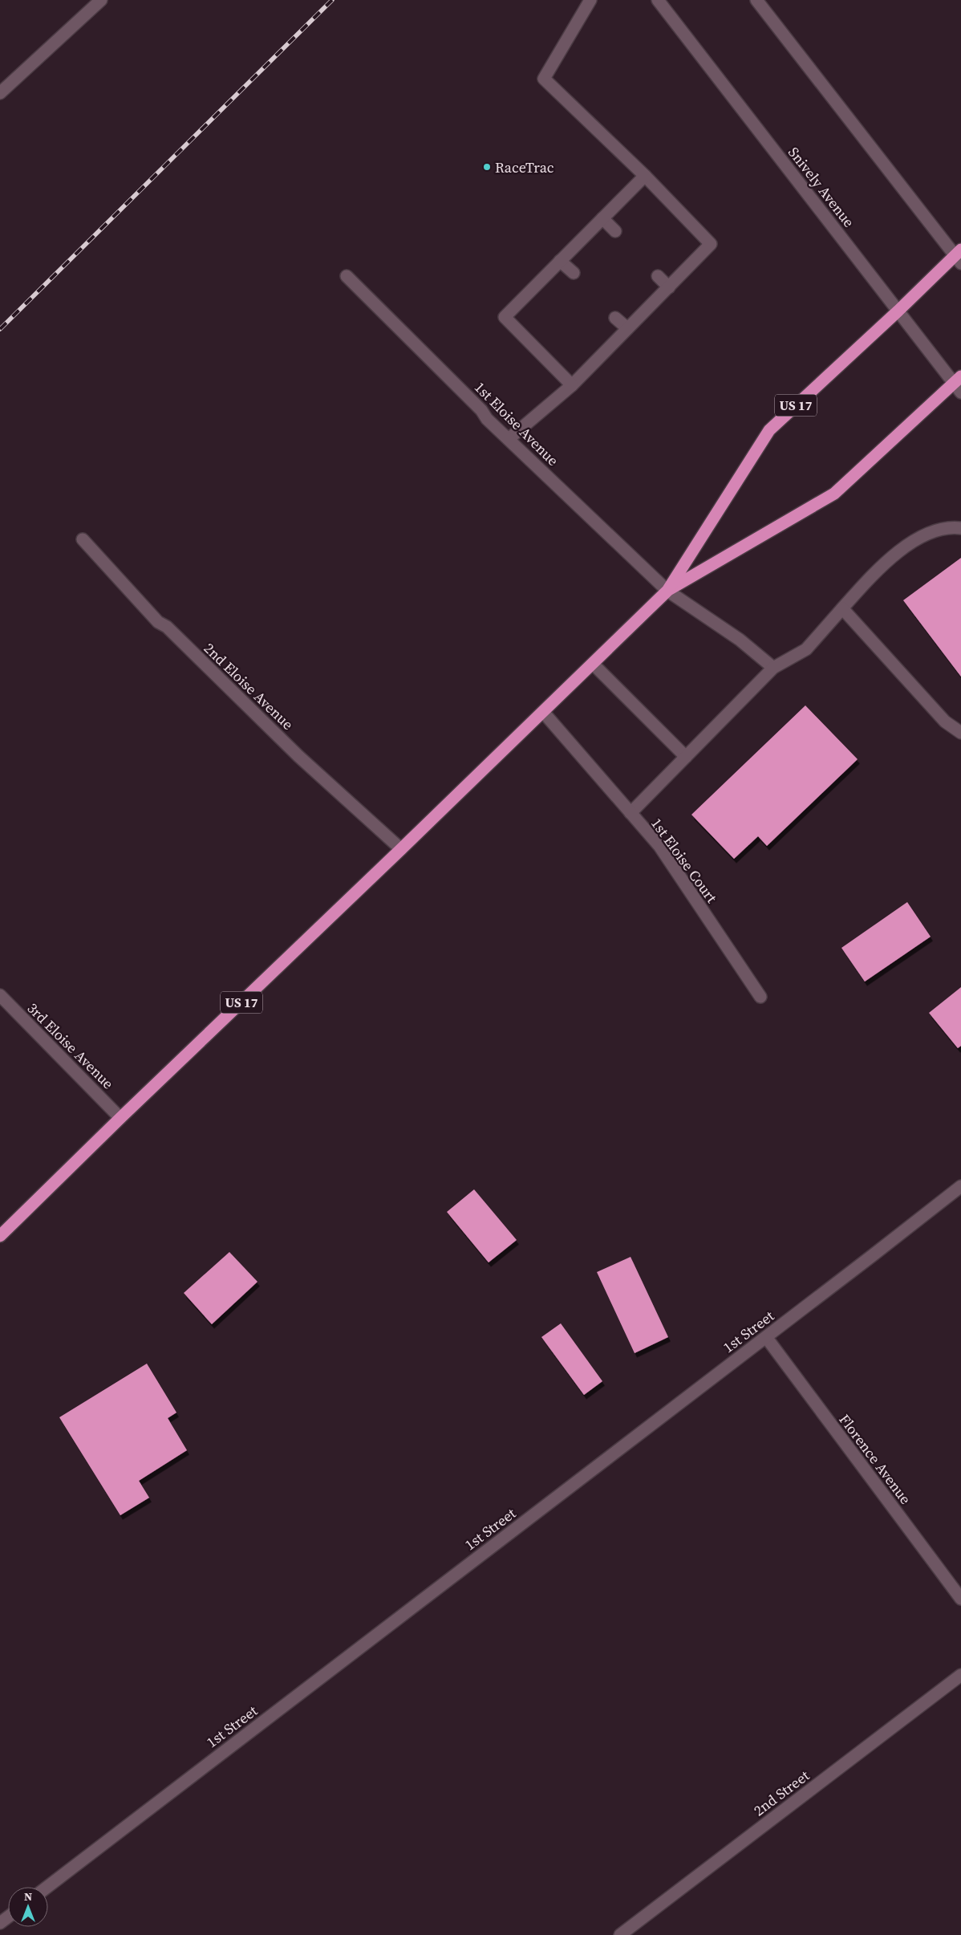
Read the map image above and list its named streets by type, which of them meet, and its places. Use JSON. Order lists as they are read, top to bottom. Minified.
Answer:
{"streets":{"highway":["US 17"],"street":["Snively Avenue","1st Eloise Avenue","2nd Eloise Avenue","1st Eloise Court","3rd Eloise Avenue","1st Street","Florence Avenue","2nd Street"]},"crossings":[["Snively Avenue","US 17"],["US 17","1st Eloise Avenue"],["US 17","2nd Eloise Avenue"],["US 17","1st Eloise Court"],["US 17","3rd Eloise Avenue"],["1st Street","Florence Avenue"]],"places":["RaceTrac"],"north":"top"}
